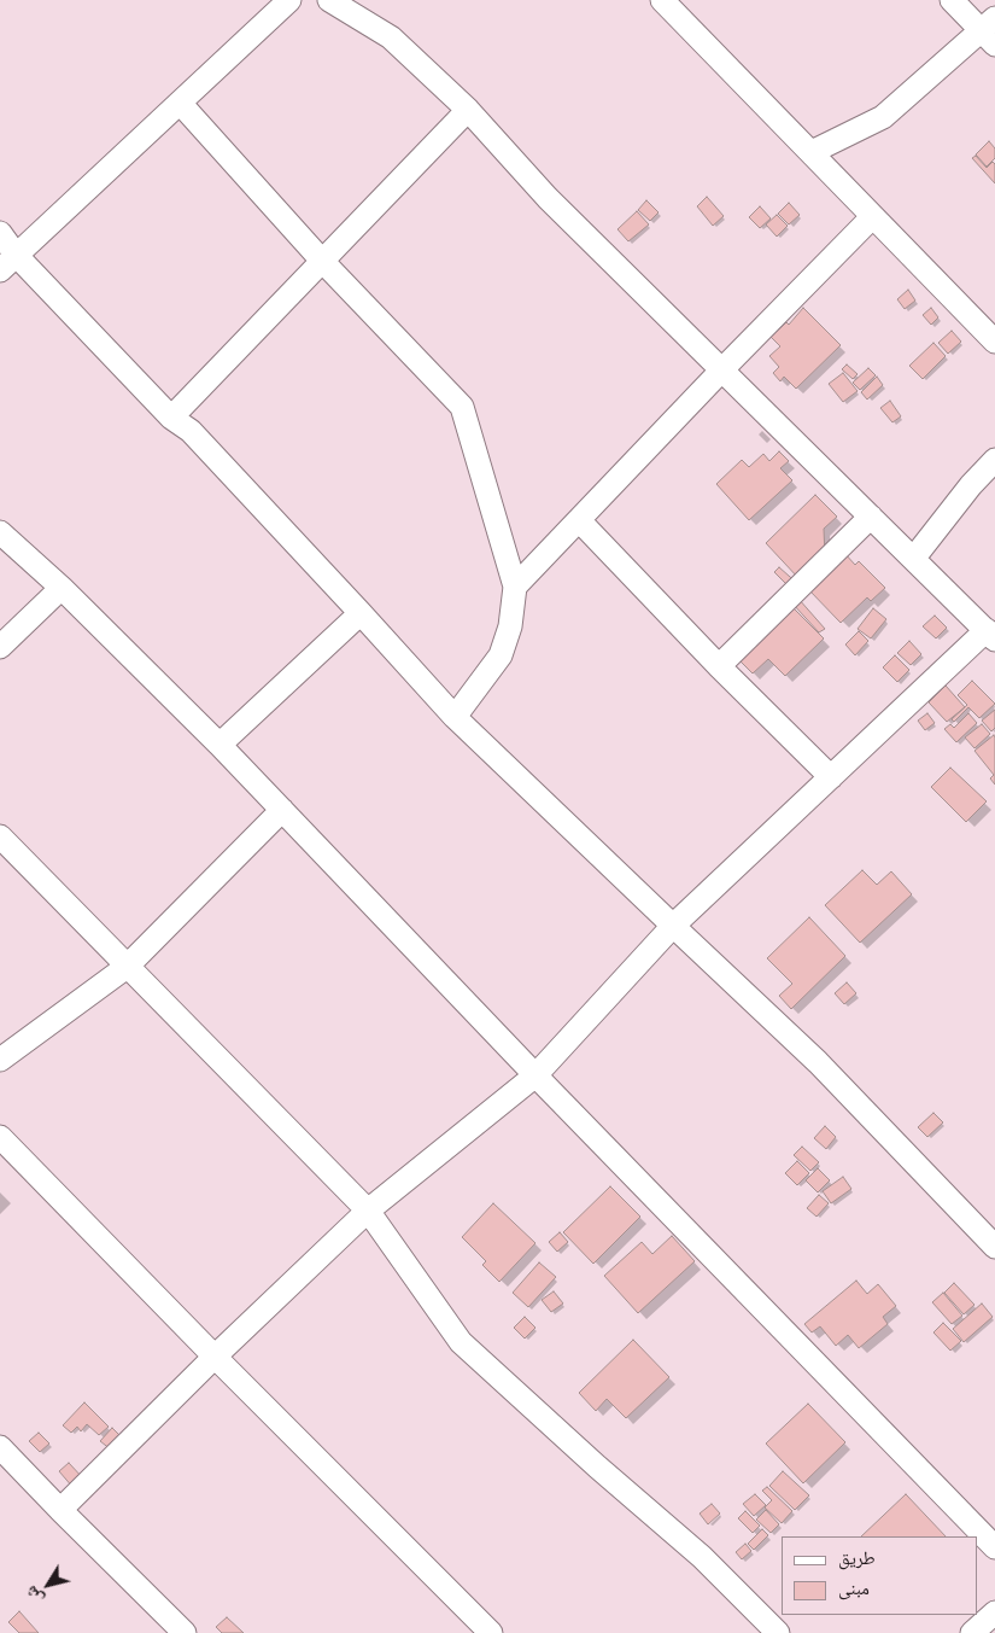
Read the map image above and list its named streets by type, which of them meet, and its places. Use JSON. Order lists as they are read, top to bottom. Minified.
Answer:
{"legend":["طريق","مبنى"],"north":"bottom left"}
